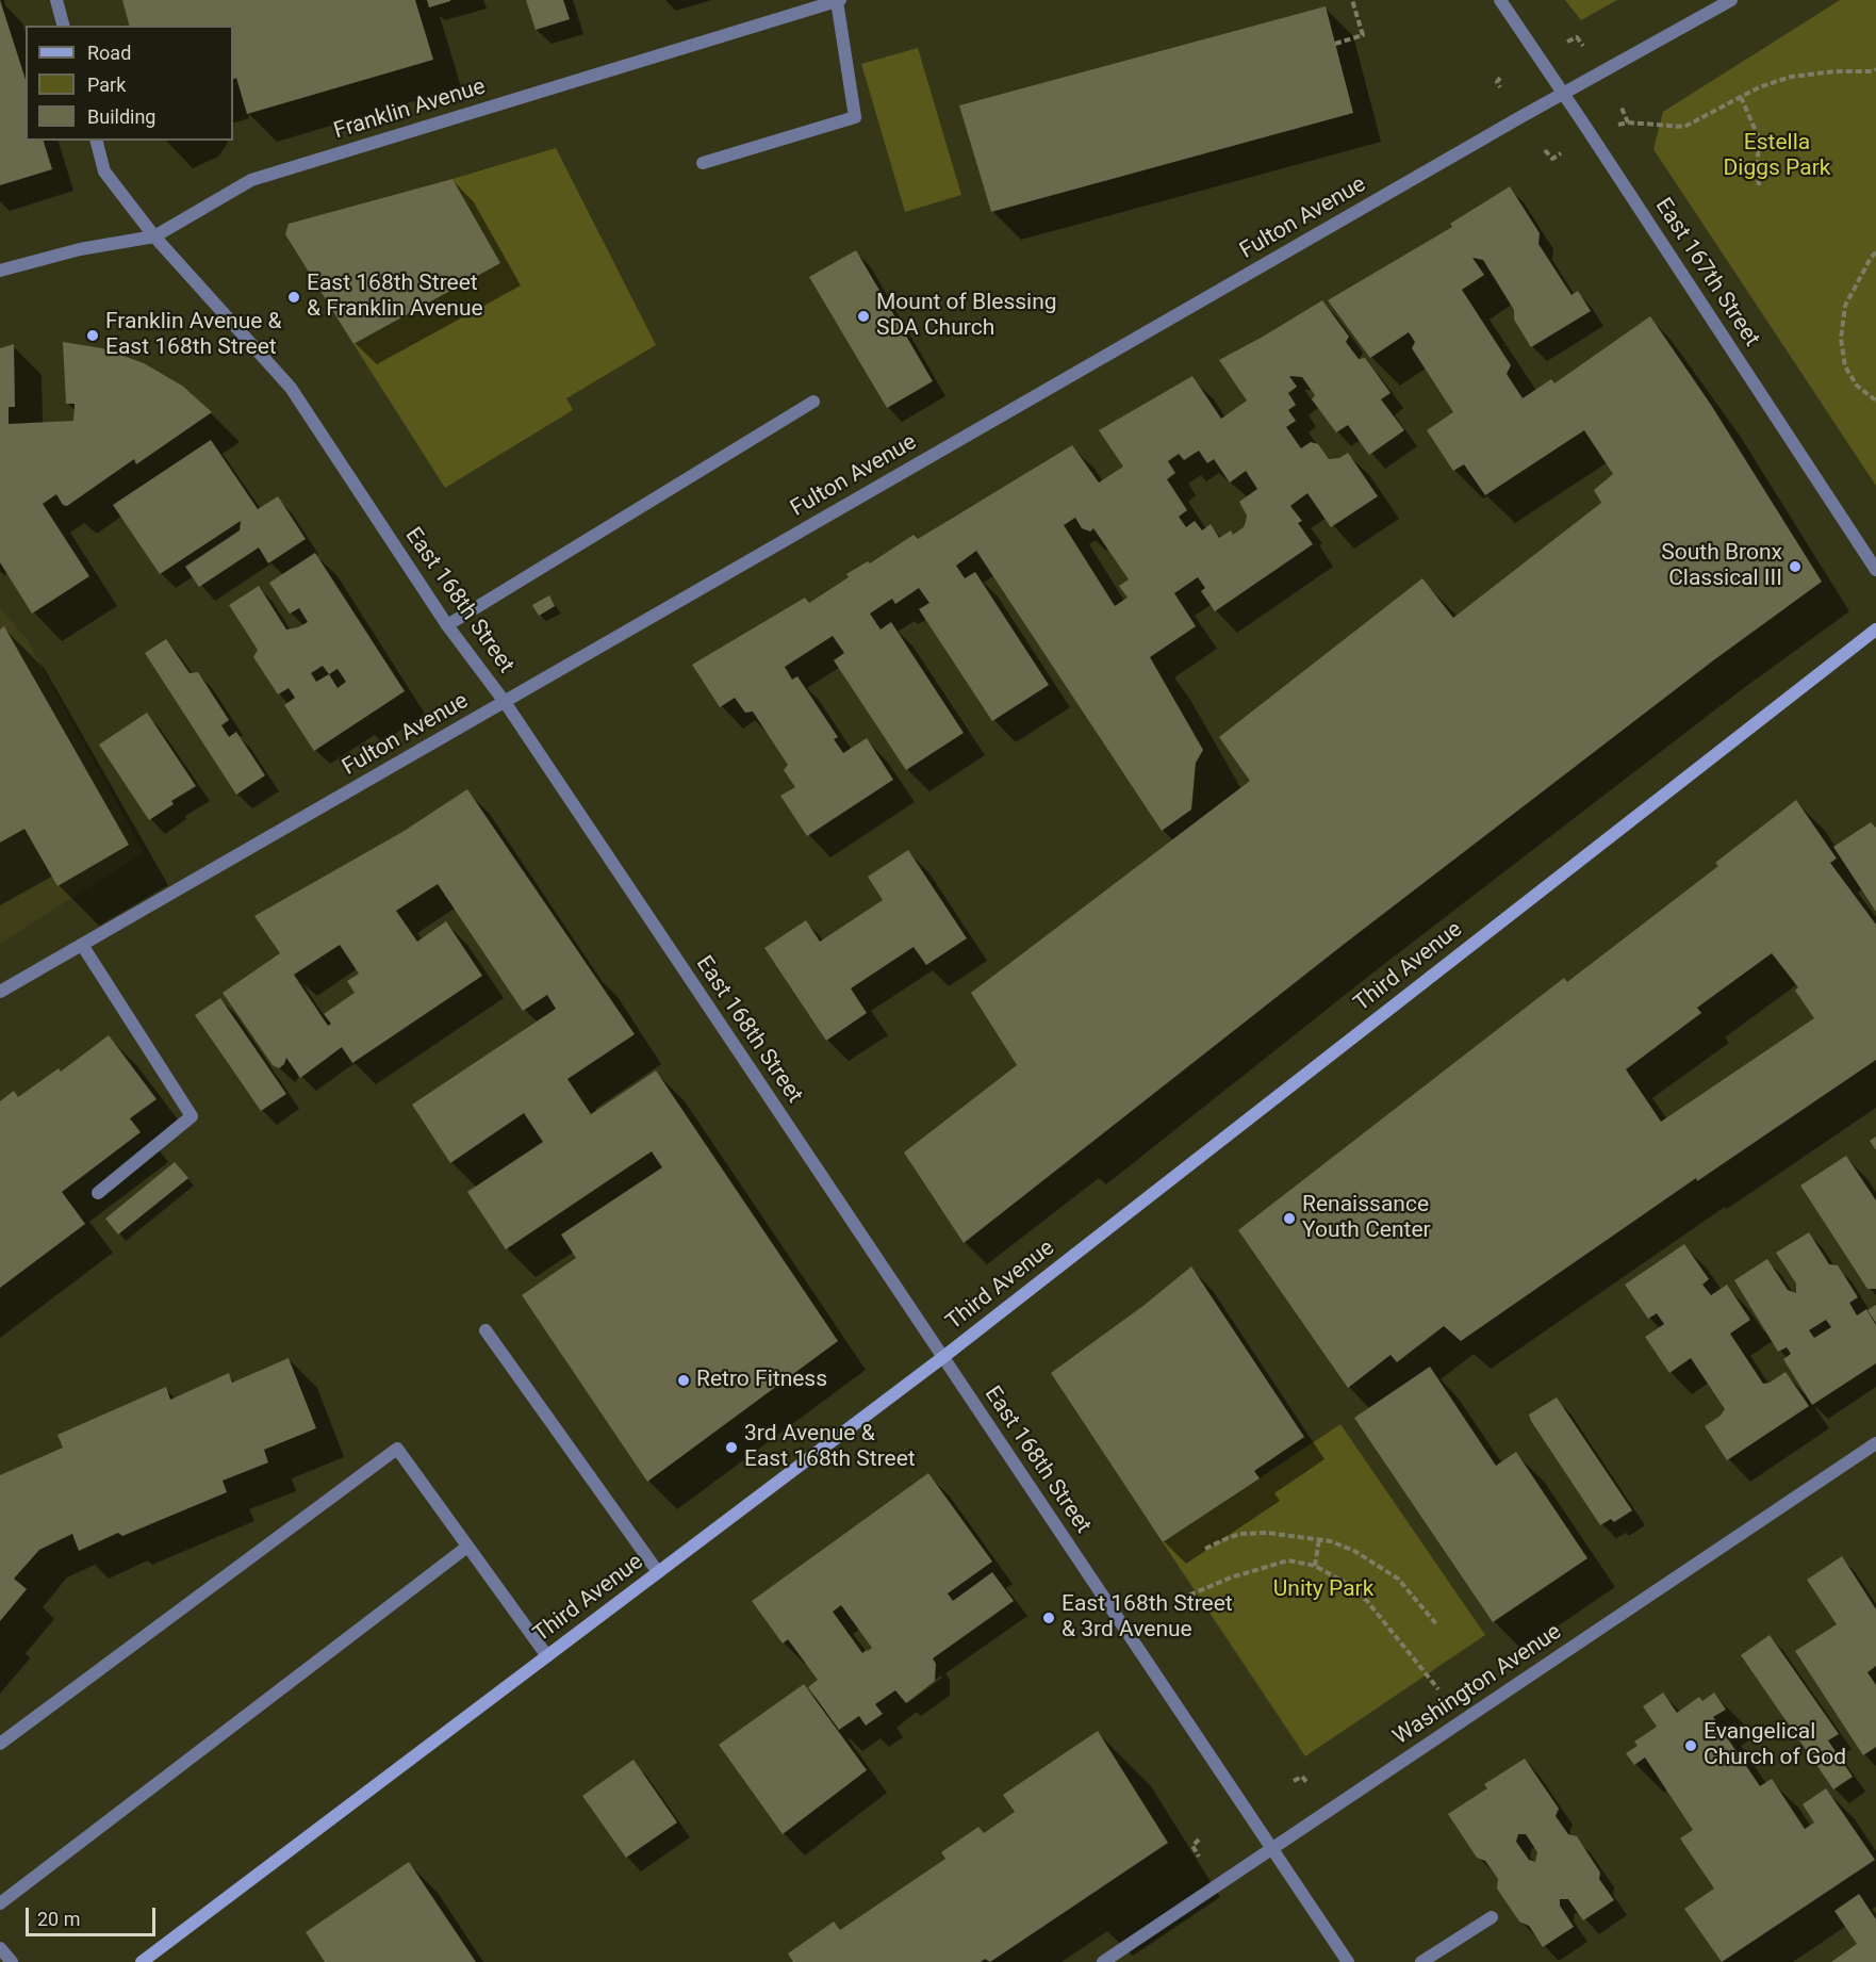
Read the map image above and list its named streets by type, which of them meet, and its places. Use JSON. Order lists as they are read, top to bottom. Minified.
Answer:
{"streets":{"main road":["Third Avenue"],"street":["Franklin Avenue","Fulton Avenue","East 167th Street","East 168th Street","Washington Avenue"]},"crossings":[["Franklin Avenue","East 168th Street"],["Fulton Avenue","East 167th Street"],["Fulton Avenue","East 168th Street"],["East 168th Street","Third Avenue"],["East 168th Street","Washington Avenue"]],"parks":["Estella Diggs Park","Unity Park"],"places":["East 168th Street & Franklin Avenue","Mount of Blessing SDA Church","Franklin Avenue & East 168th Street","South Bronx Classical III","Renaissance Youth Center","Retro Fitness","3rd Avenue & East 168th Street","East 168th Street & 3rd Avenue","Evangelical Church of God"],"legend":["Road","Park","Building"],"scale_bar":"20 m"}
